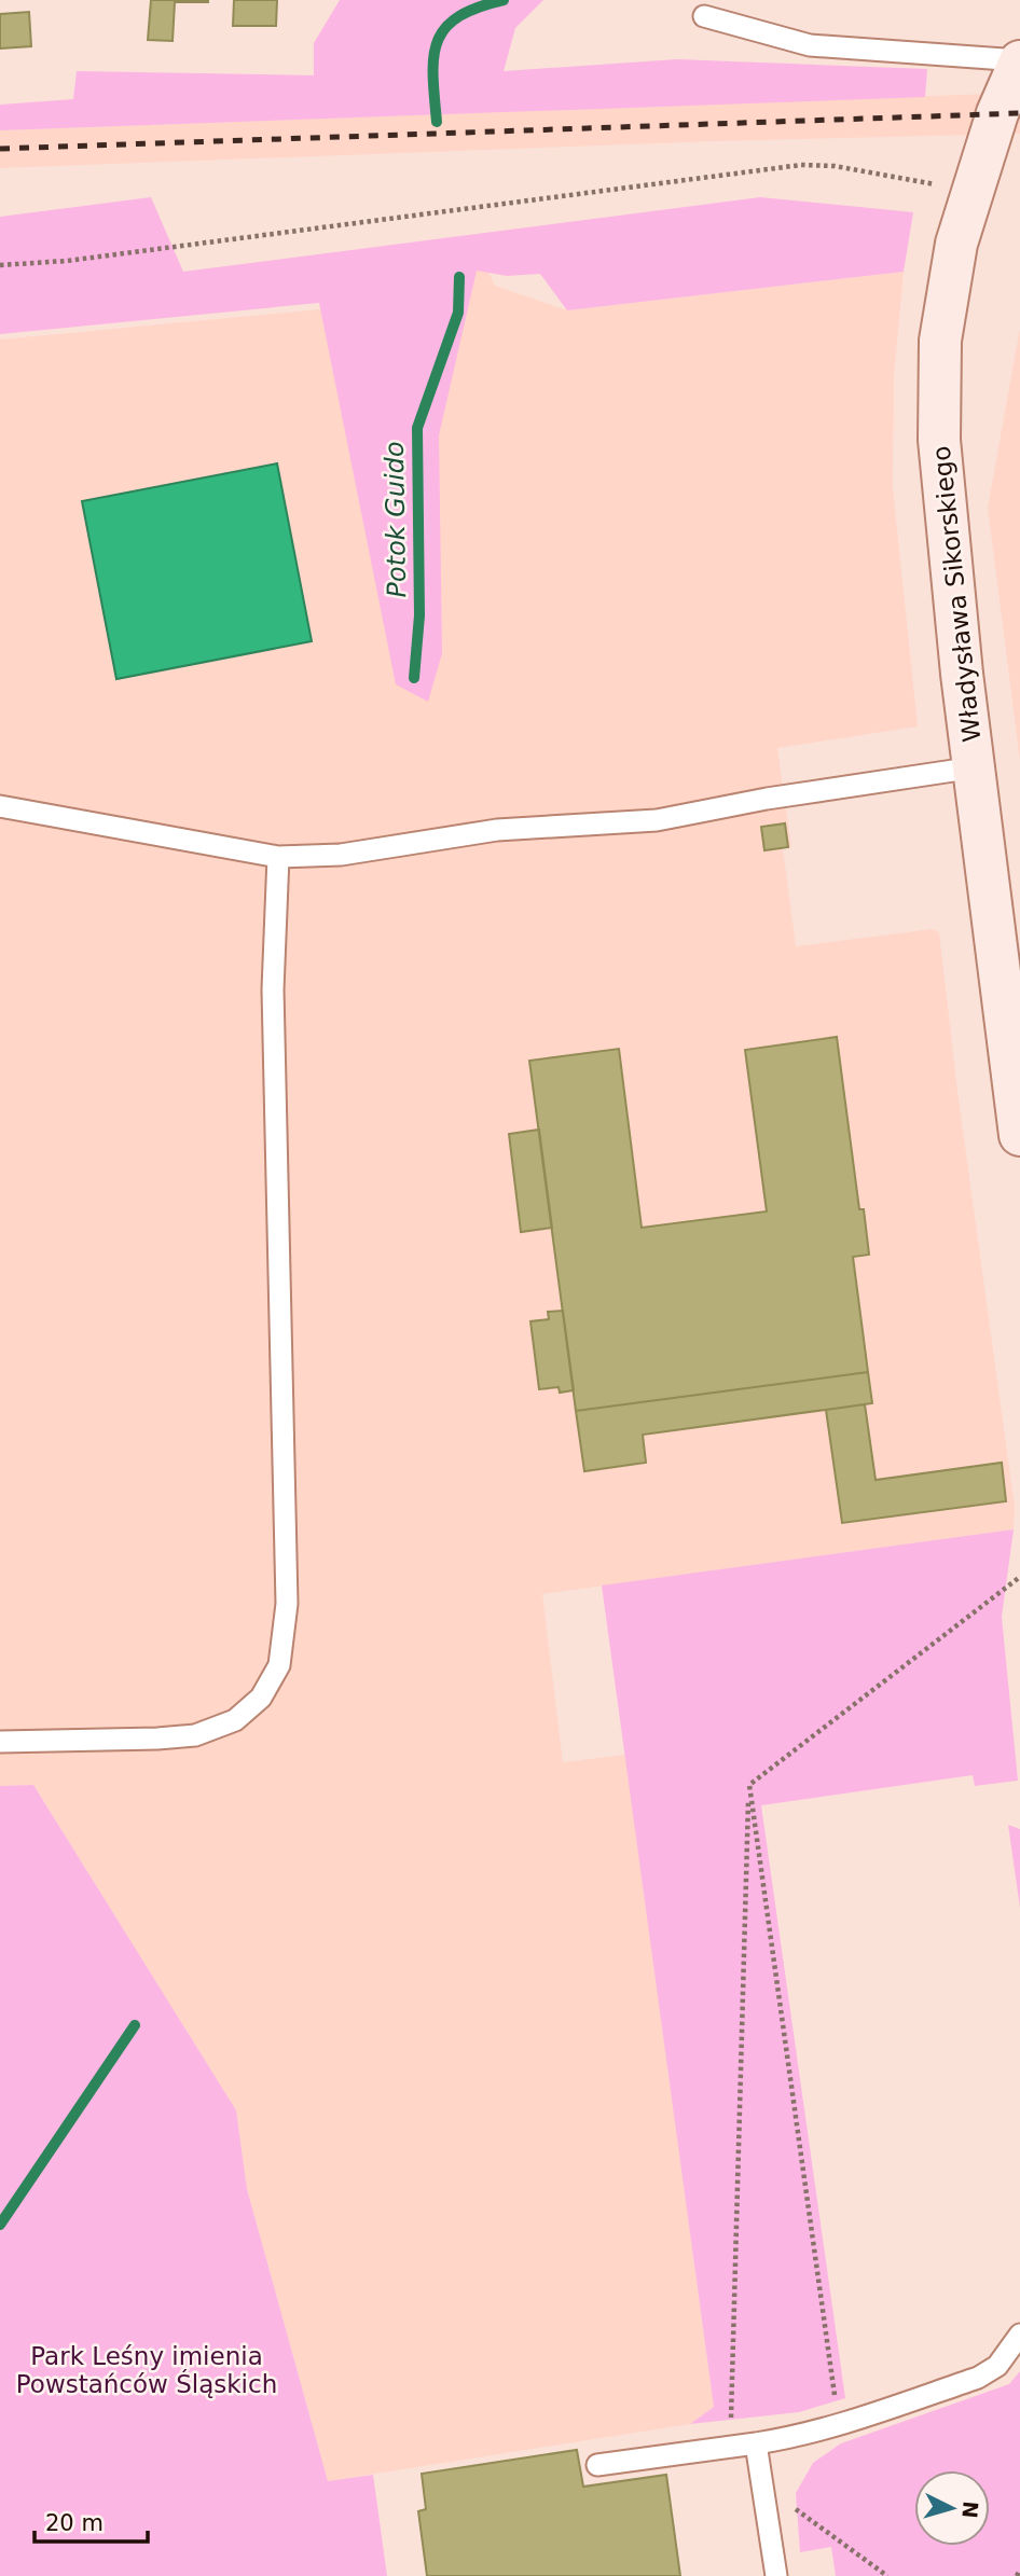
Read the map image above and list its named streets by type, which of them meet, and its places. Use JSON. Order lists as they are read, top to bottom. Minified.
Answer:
{"streets":{"street":["Władysława Sikorskiego"]},"water":["Potok Guido"],"parks":["Park Leśny imienia Powstańców Śląskich"],"scale_bar":"20 m","north":"right"}
